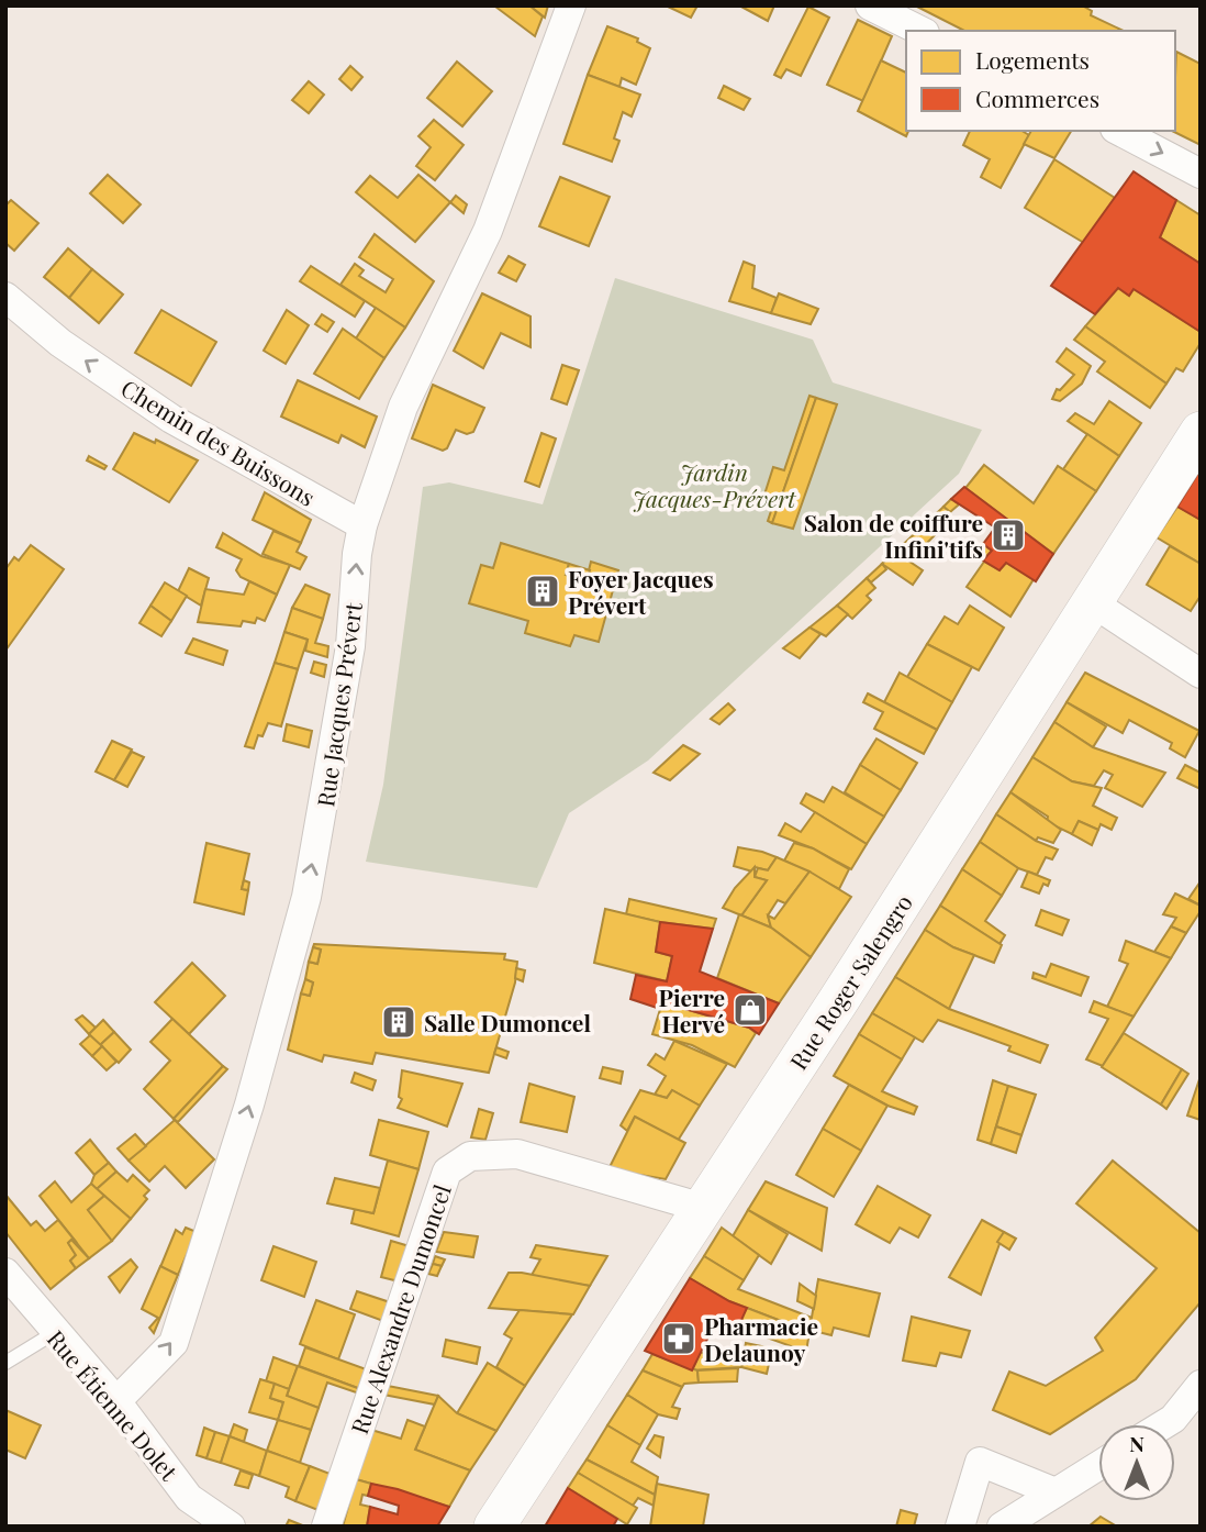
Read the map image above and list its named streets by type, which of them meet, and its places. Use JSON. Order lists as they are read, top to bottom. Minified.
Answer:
{"streets":{"main road":["Rue Roger Salengro"],"street":["Chemin des Buissons","Rue Jacques Prévert","Rue Alexandre Dumoncel","Rue Étienne Dolet"]},"crossings":[["Chemin des Buissons","Rue Jacques Prévert"],["Rue Jacques Prévert","Rue Étienne Dolet"],["Rue Roger Salengro","Rue Alexandre Dumoncel"]],"one_way":["Chemin des Buissons","Rue Jacques Prévert"],"parks":["Jardin Jacques-Prévert"],"places":{"building":["Salon de coiffure Infini'tifs","Foyer Jacques Prévert","Salle Dumoncel"],"shop":["Pierre Hervé"],"pharmacy":["Pharmacie Delaunoy"]},"legend":["Logements","Commerces"],"north":"top"}
